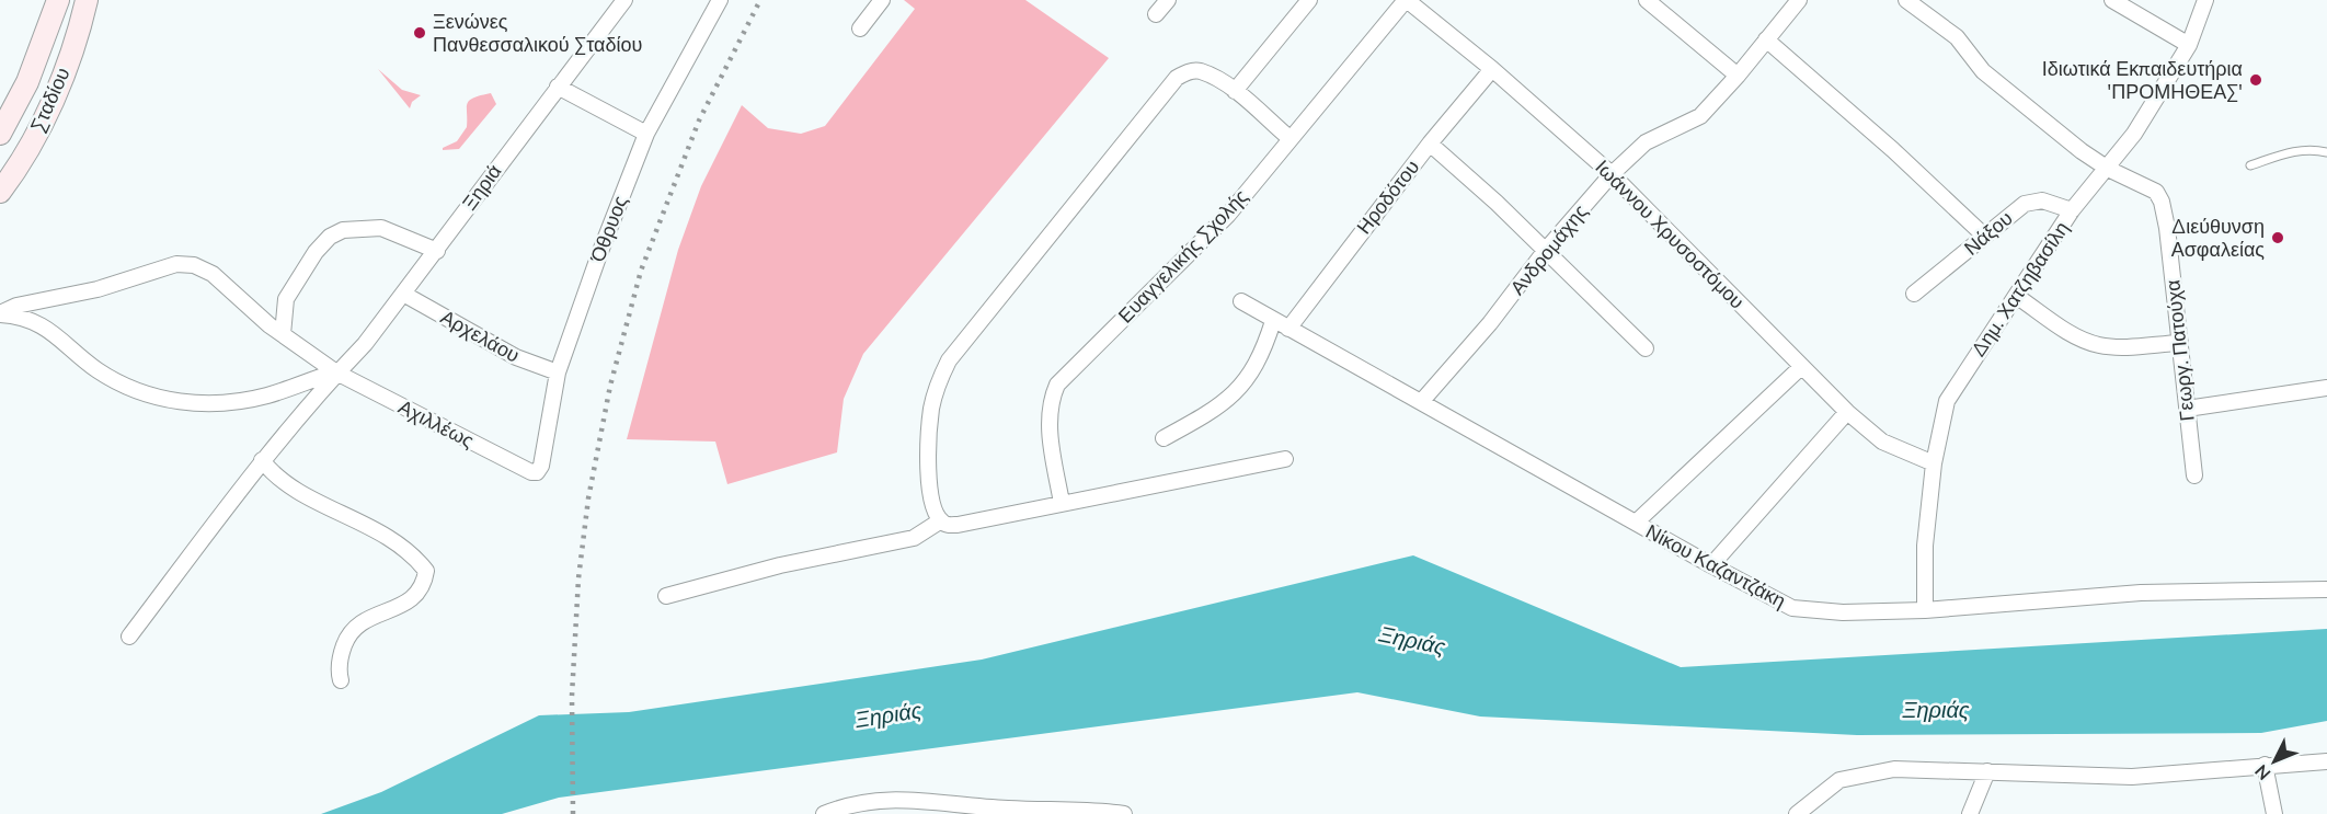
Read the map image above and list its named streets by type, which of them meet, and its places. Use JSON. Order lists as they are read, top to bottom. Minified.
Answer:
{"streets":{"main road":["Σταδίου"],"street":["Ξηριά","Ηροδότου","Όθρυος","Νάξου","Ιωάννου Χρυσοστόμου","Ανδρομάχης","Ευαγγελικής Σχολής","Δημ. Χατζηβασίλη","Αρχελάου","Γεωργ. Πατούχα","Αχιλλέως","Νίκου Καζαντζάκη"]},"crossings":[["Ξηριά","Αρχελάου"],["Ξηριά","Αχιλλέως"],["Ηροδότου","Ιωάννου Χρυσοστόμου"],["Ηροδότου","Νίκου Καζαντζάκη"],["Όθρυος","Αρχελάου"],["Όθρυος","Αχιλλέως"],["Νάξου","Δημ. Χατζηβασίλη"],["Ιωάννου Χρυσοστόμου","Ανδρομάχης"],["Ιωάννου Χρυσοστόμου","Ευαγγελικής Σχολής"],["Ιωάννου Χρυσοστόμου","Δημ. Χατζηβασίλη"],["Ανδρομάχης","Νίκου Καζαντζάκη"],["Δημ. Χατζηβασίλη","Γεωργ. Πατούχα"],["Δημ. Χατζηβασίλη","Νίκου Καζαντζάκη"]],"water":["Ξηριάς"],"places":["Ξενώνες Πανθεσσαλικού Σταδίου","Ιδιωτικά Εκπαιδευτήρια 'ΠΡΟΜΗΘΕΑΣ'","Διεύθυνση Ασφαλείας"],"north":"bottom left"}
